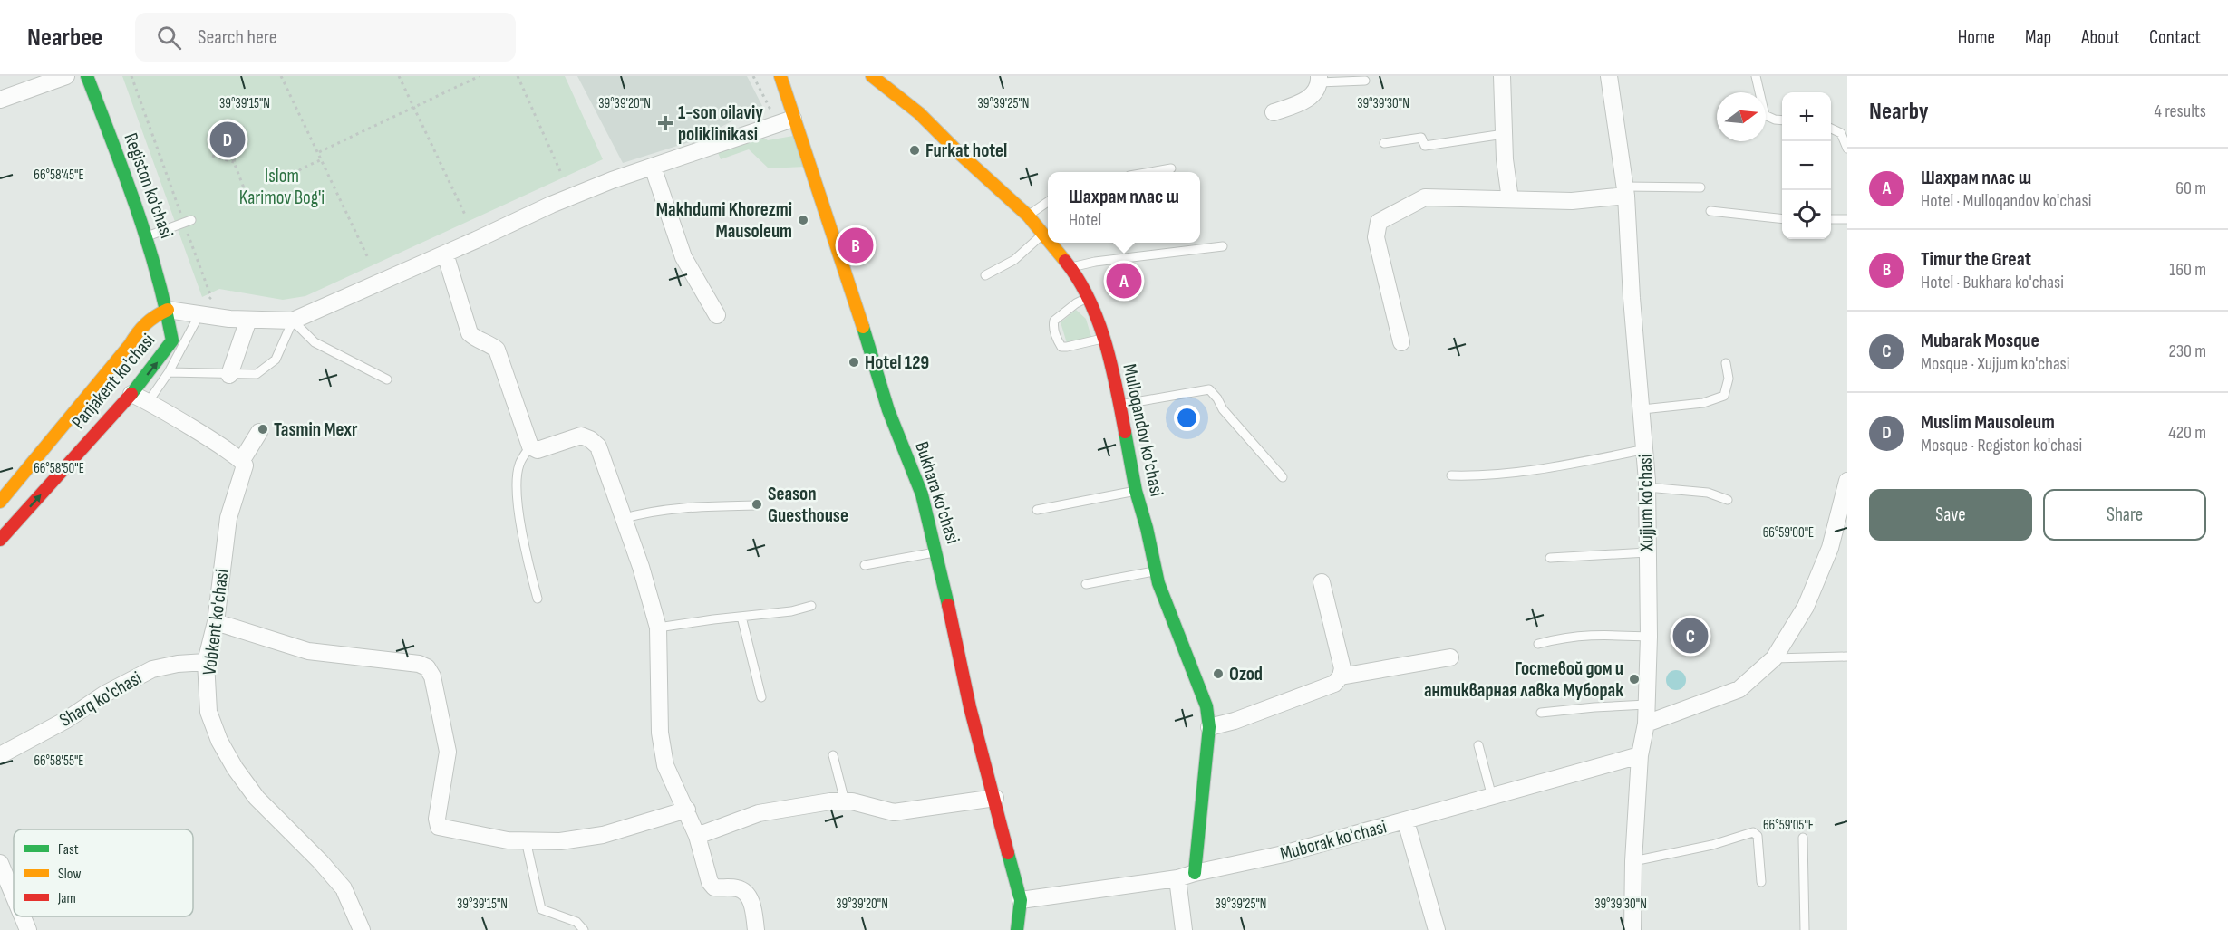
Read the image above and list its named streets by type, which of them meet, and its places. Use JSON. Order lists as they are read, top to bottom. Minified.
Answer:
{"streets":{"street":["Registon ko'chasi","Panjakent ko'chasi","Mulloqandov ko'chasi","Bukhara ko'chasi","Xujjum ko'chasi","Vobkent ko'chasi","Sharq ko'chasi","Muborak ko'chasi"]},"crossings":[["Registon ko'chasi","Panjakent ko'chasi"],["Mulloqandov ko'chasi","Muborak ko'chasi"],["Bukhara ko'chasi","Muborak ko'chasi"],["Xujjum ko'chasi","Muborak ko'chasi"],["Vobkent ko'chasi","Sharq ko'chasi"]],"parks":["Islom Karimov Bog'i"],"places":{"health":["1-son oilaviy poliklinikasi"],"other":["Furkat hotel","Makhdumi Khorezmi Mausoleum","Hotel 129","Tasmin Mexr","Season Guesthouse","Ozod","Гостевой дом и антикварная лавка Муборак"]},"legend":["Fast","Slow","Jam"],"north":"right","page":{"header":"Nearbee","search":"Search here","nav":["Home","Map","About","Contact"],"heading":["Nearby","4 results"],"map_buttons":["+","−"],"pins":["D","B","A","C"],"list":[{"mark":"A","name":"Шахрам плас ш","note":"Hotel · Mulloqandov ko'chasi","value":"60 m"},{"mark":"B","name":"Timur the Great","note":"Hotel · Bukhara ko'chasi","value":"160 m"},{"mark":"C","name":"Mubarak Mosque","note":"Mosque · Xujjum ko'chasi","value":"230 m"},{"mark":"D","name":"Muslim Mausoleum","note":"Mosque · Registon ko'chasi","value":"420 m"}],"popup":["Шахрам плас ш","Hotel"],"buttons":["Save","Share"]},"coordinates":["39°39'15\"N","39°39'20\"N","39°39'25\"N","39°39'30\"N","66°58'45\"E","66°58'50\"E","66°59'00\"E","66°58'55\"E","66°59'05\"E"]}
